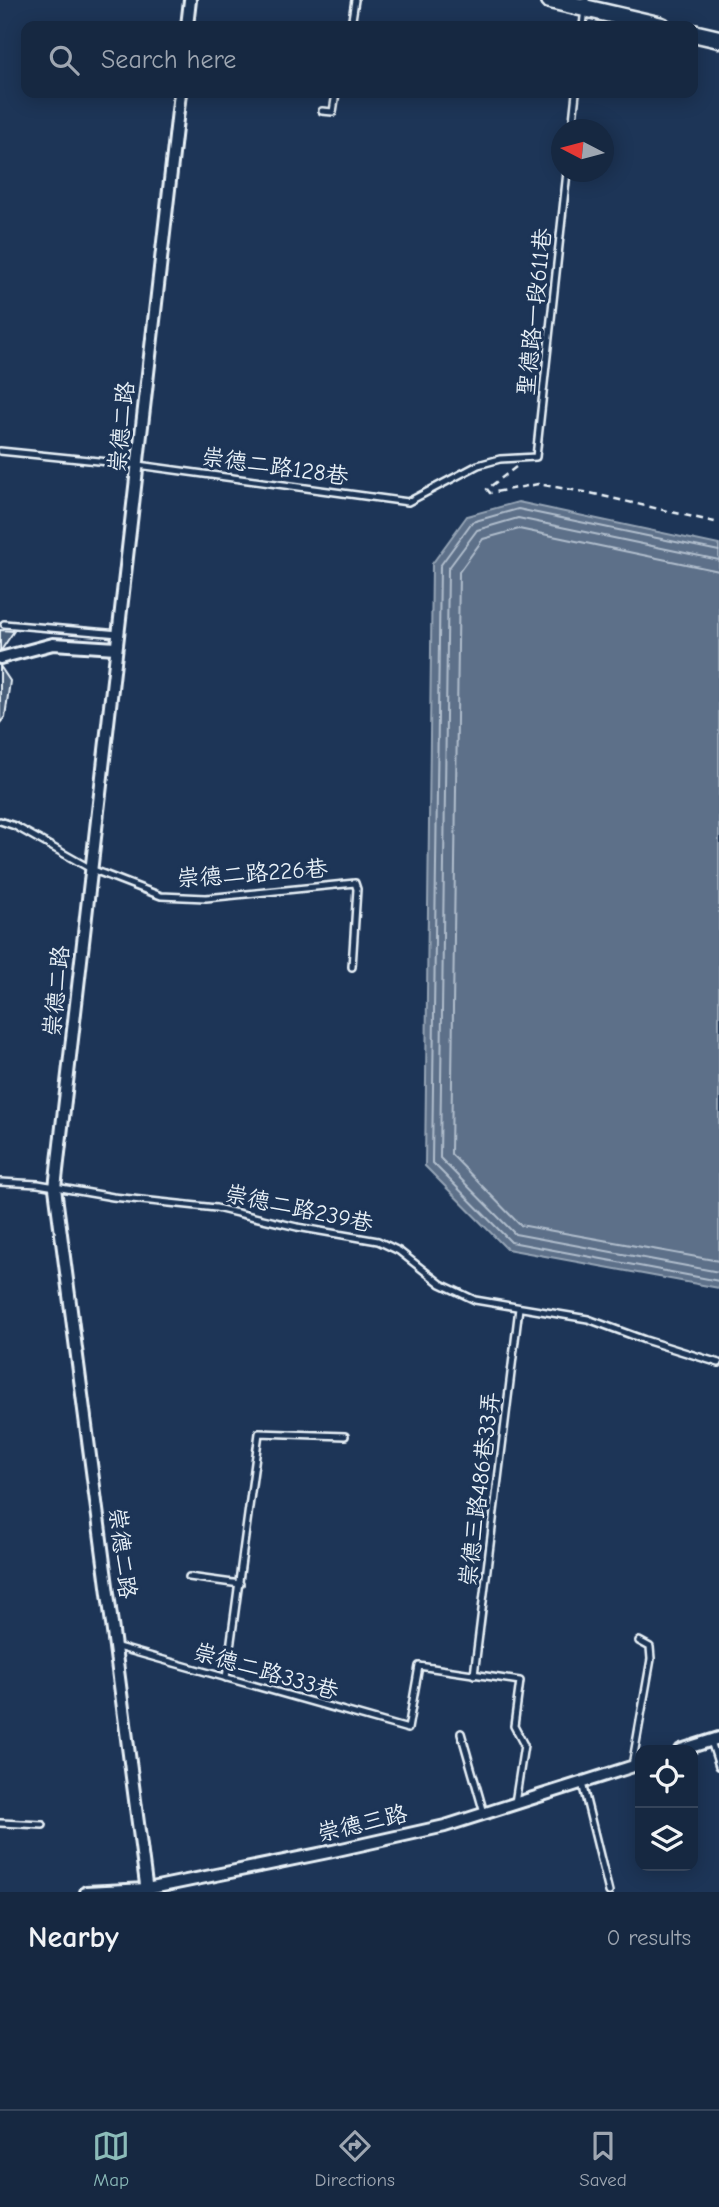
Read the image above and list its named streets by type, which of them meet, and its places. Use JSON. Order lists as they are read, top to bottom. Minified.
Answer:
{"streets":{"street":["崇德二路","崇德三路"],"lane":["聖德路一段611巷","崇德二路128巷","崇德二路226巷","崇德二路239巷","崇德三路486巷33弄","崇德二路333巷"]},"crossings":[["聖德路一段611巷","崇德二路128巷"],["崇德二路","崇德二路128巷"],["崇德二路","崇德二路226巷"],["崇德二路","崇德二路239巷"],["崇德二路","崇德二路333巷"],["崇德二路","崇德三路"],["崇德二路239巷","崇德三路486巷33弄"],["崇德三路486巷33弄","崇德二路333巷"]],"north":"left","page":{"search":"Search here","heading":["Nearby","0 results"],"nav":["Map","Directions","Saved"]}}
